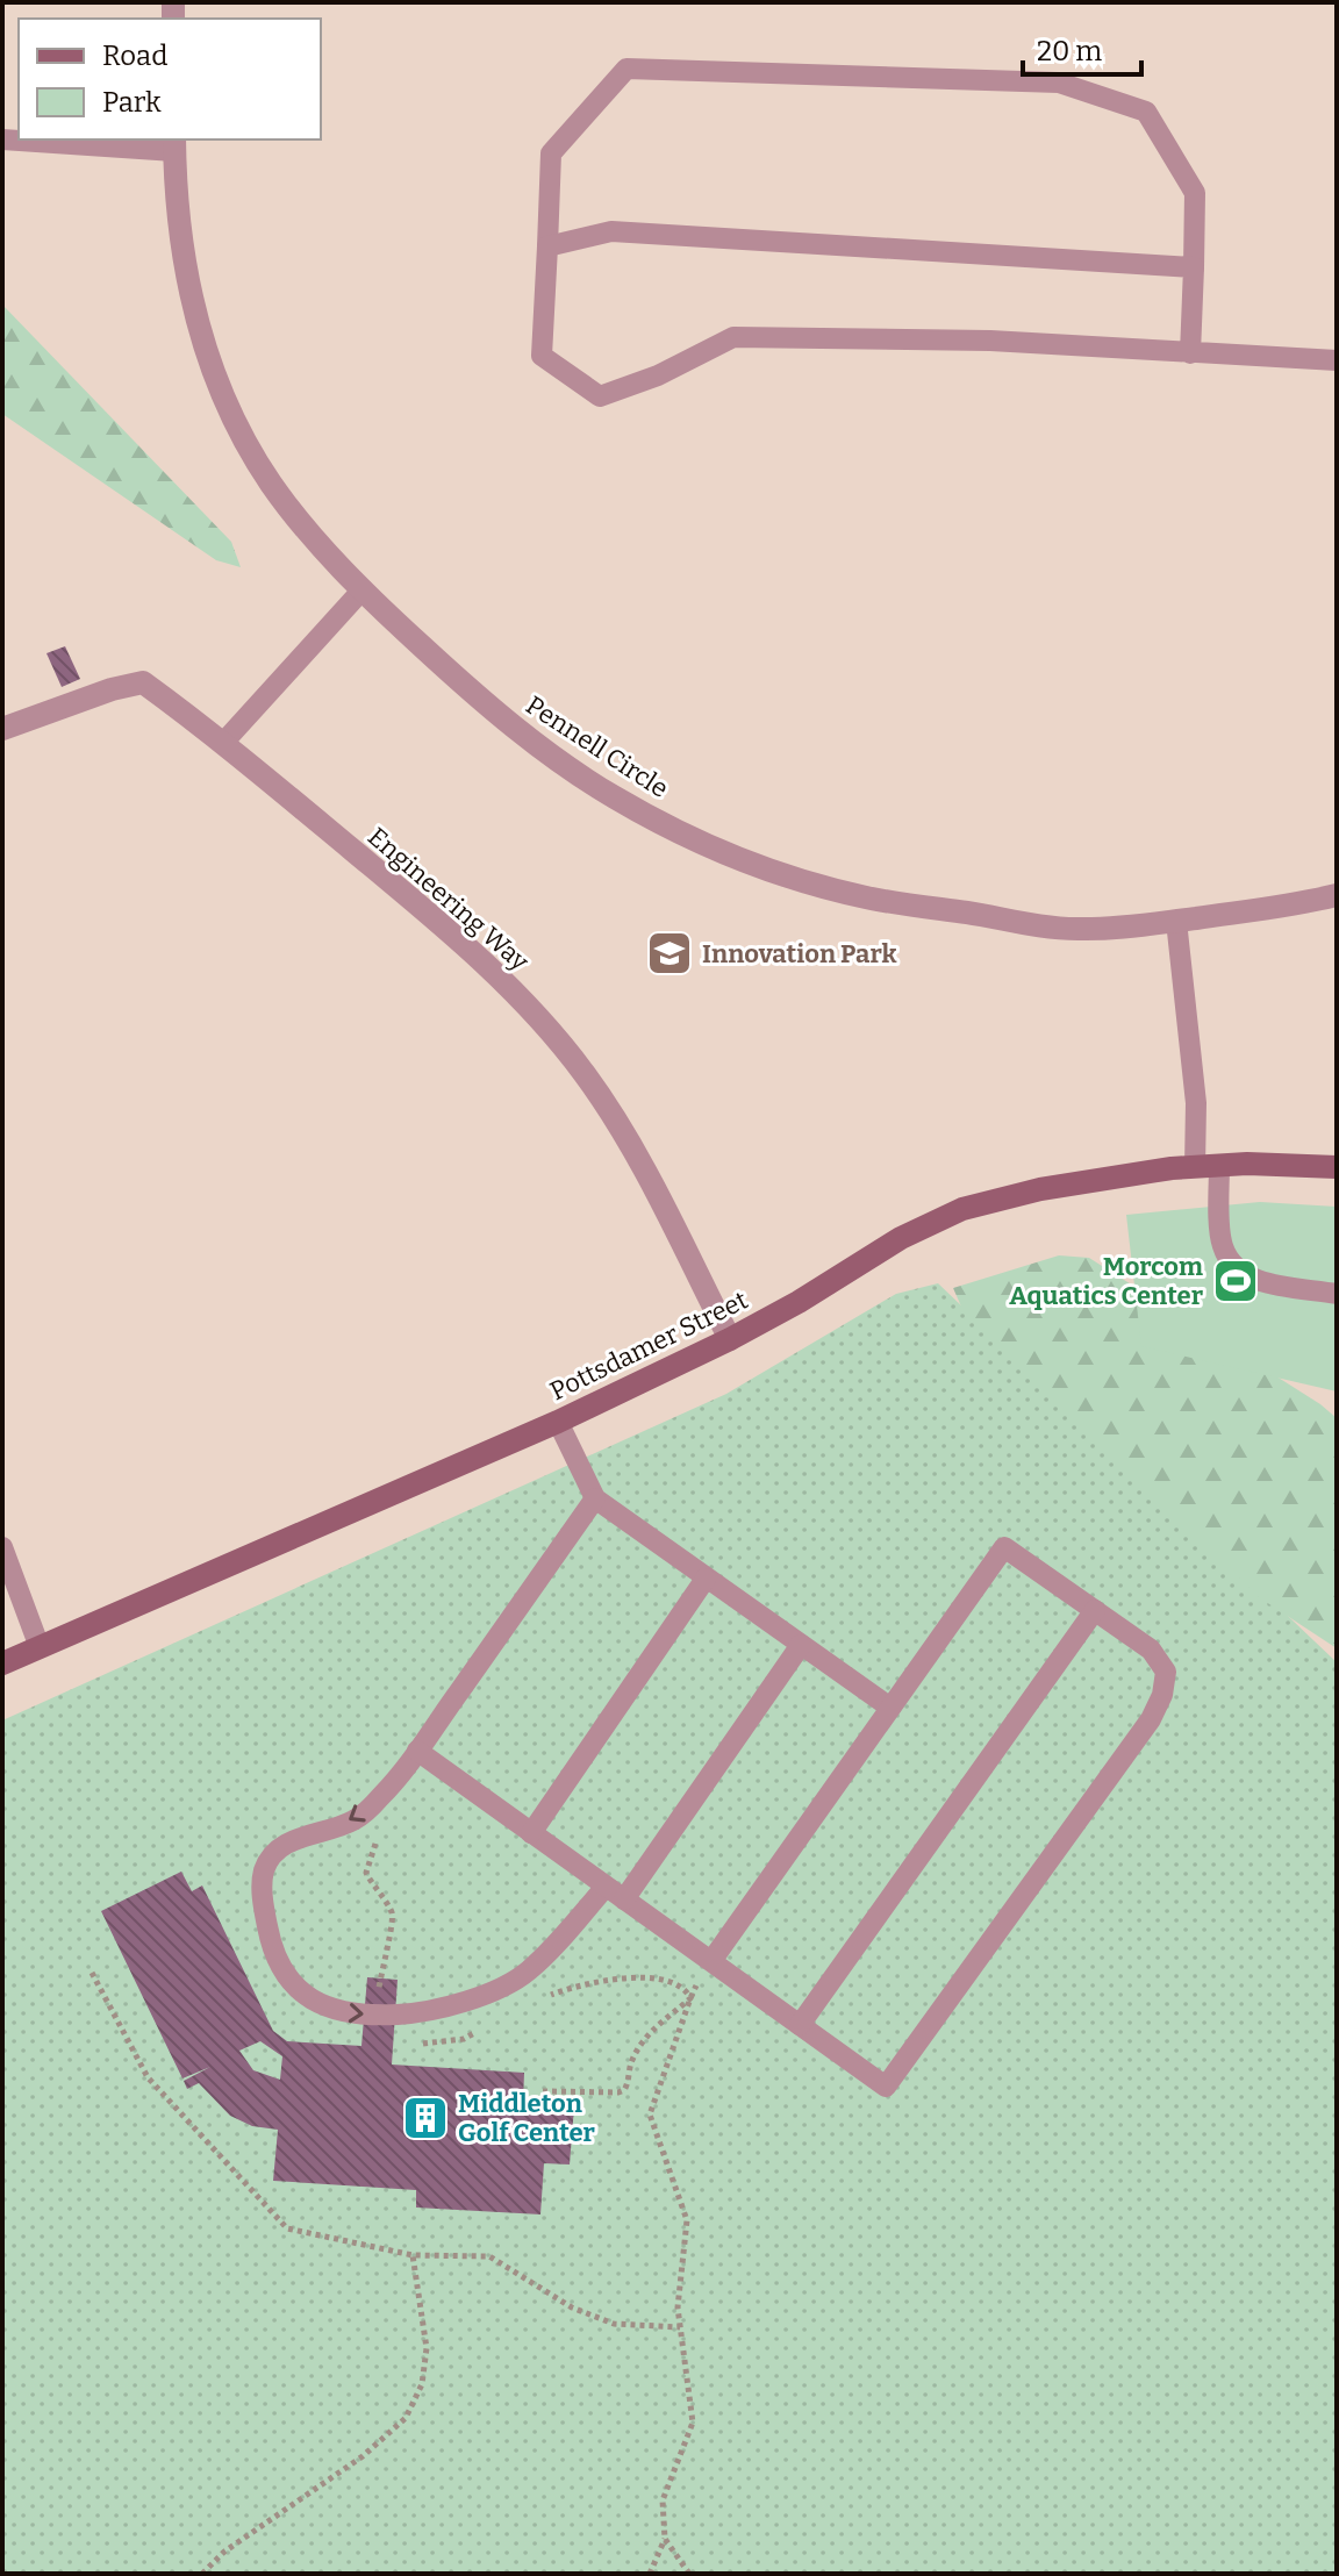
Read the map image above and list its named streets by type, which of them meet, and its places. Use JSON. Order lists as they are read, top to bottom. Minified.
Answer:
{"streets":{"street":["Pennell Circle","Engineering Way","Pottsdamer Street"]},"crossings":[["Engineering Way","Pottsdamer Street"]],"places":{"school or university":["Innovation Park"],"sports":["Morcom Aquatics Center"],"building":["Middleton Golf Center"]},"legend":["Road","Park"],"scale_bar":"20 m"}
